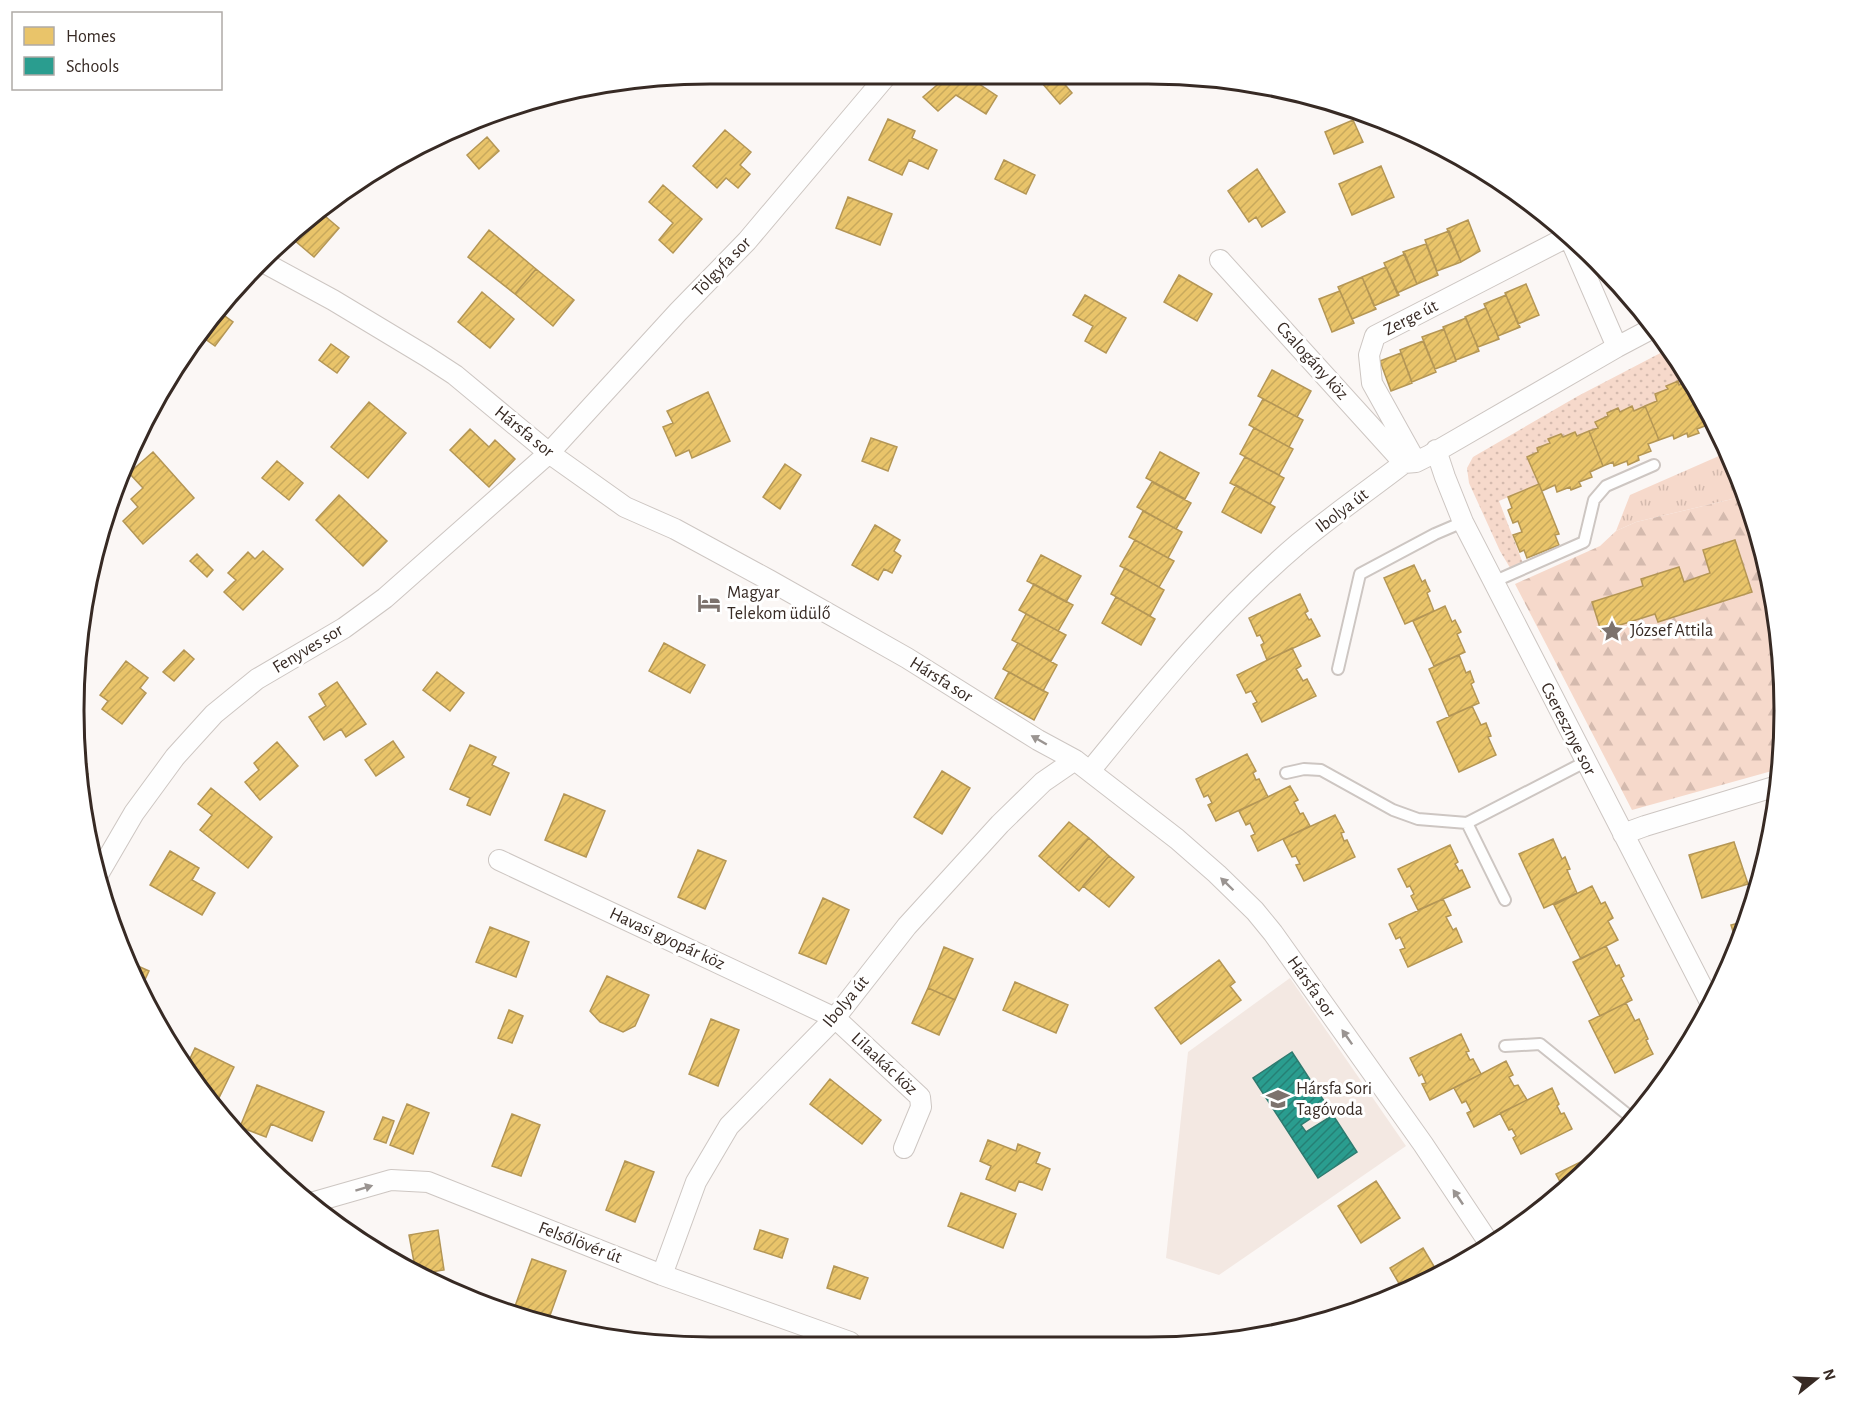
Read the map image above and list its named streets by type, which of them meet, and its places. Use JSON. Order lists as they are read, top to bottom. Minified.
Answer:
{"streets":{"street":["Tölgyfa sor","Zerge út","Csalogány köz","Hársfa sor","Ibolya út","Fenyves sor","Cseresznye sor","Havasi gyopár köz","Lilaakác köz","Felsőlövér út"]},"crossings":[["Tölgyfa sor","Hársfa sor"],["Tölgyfa sor","Fenyves sor"],["Zerge út","Csalogány köz"],["Zerge út","Ibolya út"],["Csalogány köz","Ibolya út"],["Hársfa sor","Ibolya út"],["Hársfa sor","Fenyves sor"],["Ibolya út","Cseresznye sor"],["Ibolya út","Havasi gyopár köz"],["Ibolya út","Lilaakác köz"],["Ibolya út","Felsőlövér út"],["Havasi gyopár köz","Lilaakác köz"]],"one_way":["Hársfa sor","Felsőlövér út"],"places":{"hotel":["Magyar Telekom üdülő"],"place":["József Attila"],"school or university":["Hársfa Sori Tagóvoda"]},"legend":["Homes","Schools"],"north":"right"}
